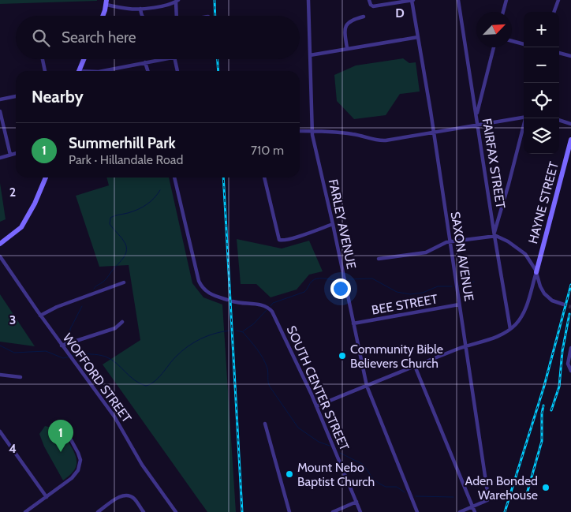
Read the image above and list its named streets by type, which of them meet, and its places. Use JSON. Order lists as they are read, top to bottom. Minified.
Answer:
{"streets":{"street":["FAIRFAX STREET","HAYNE STREET","FARLEY AVENUE","SAXON AVENUE","BEE STREET","WOFFORD STREET","SOUTH CENTER STREET"]},"crossings":[["FARLEY AVENUE","BEE STREET"],["SAXON AVENUE","BEE STREET"]],"places":["Community Bible Believers Church","Mount Nebo Baptist Church","Aden Bonded Warehouse"],"north":"top right","page":{"map_buttons":["+","−"],"search":"Search here","heading":"Nearby","list":[{"mark":"1","name":"Summerhill Park","note":"Park · Hillandale Road","value":"710 m"}],"pins":"1"},"grid":{"columns":["D"],"rows":["2","3","4"]}}
